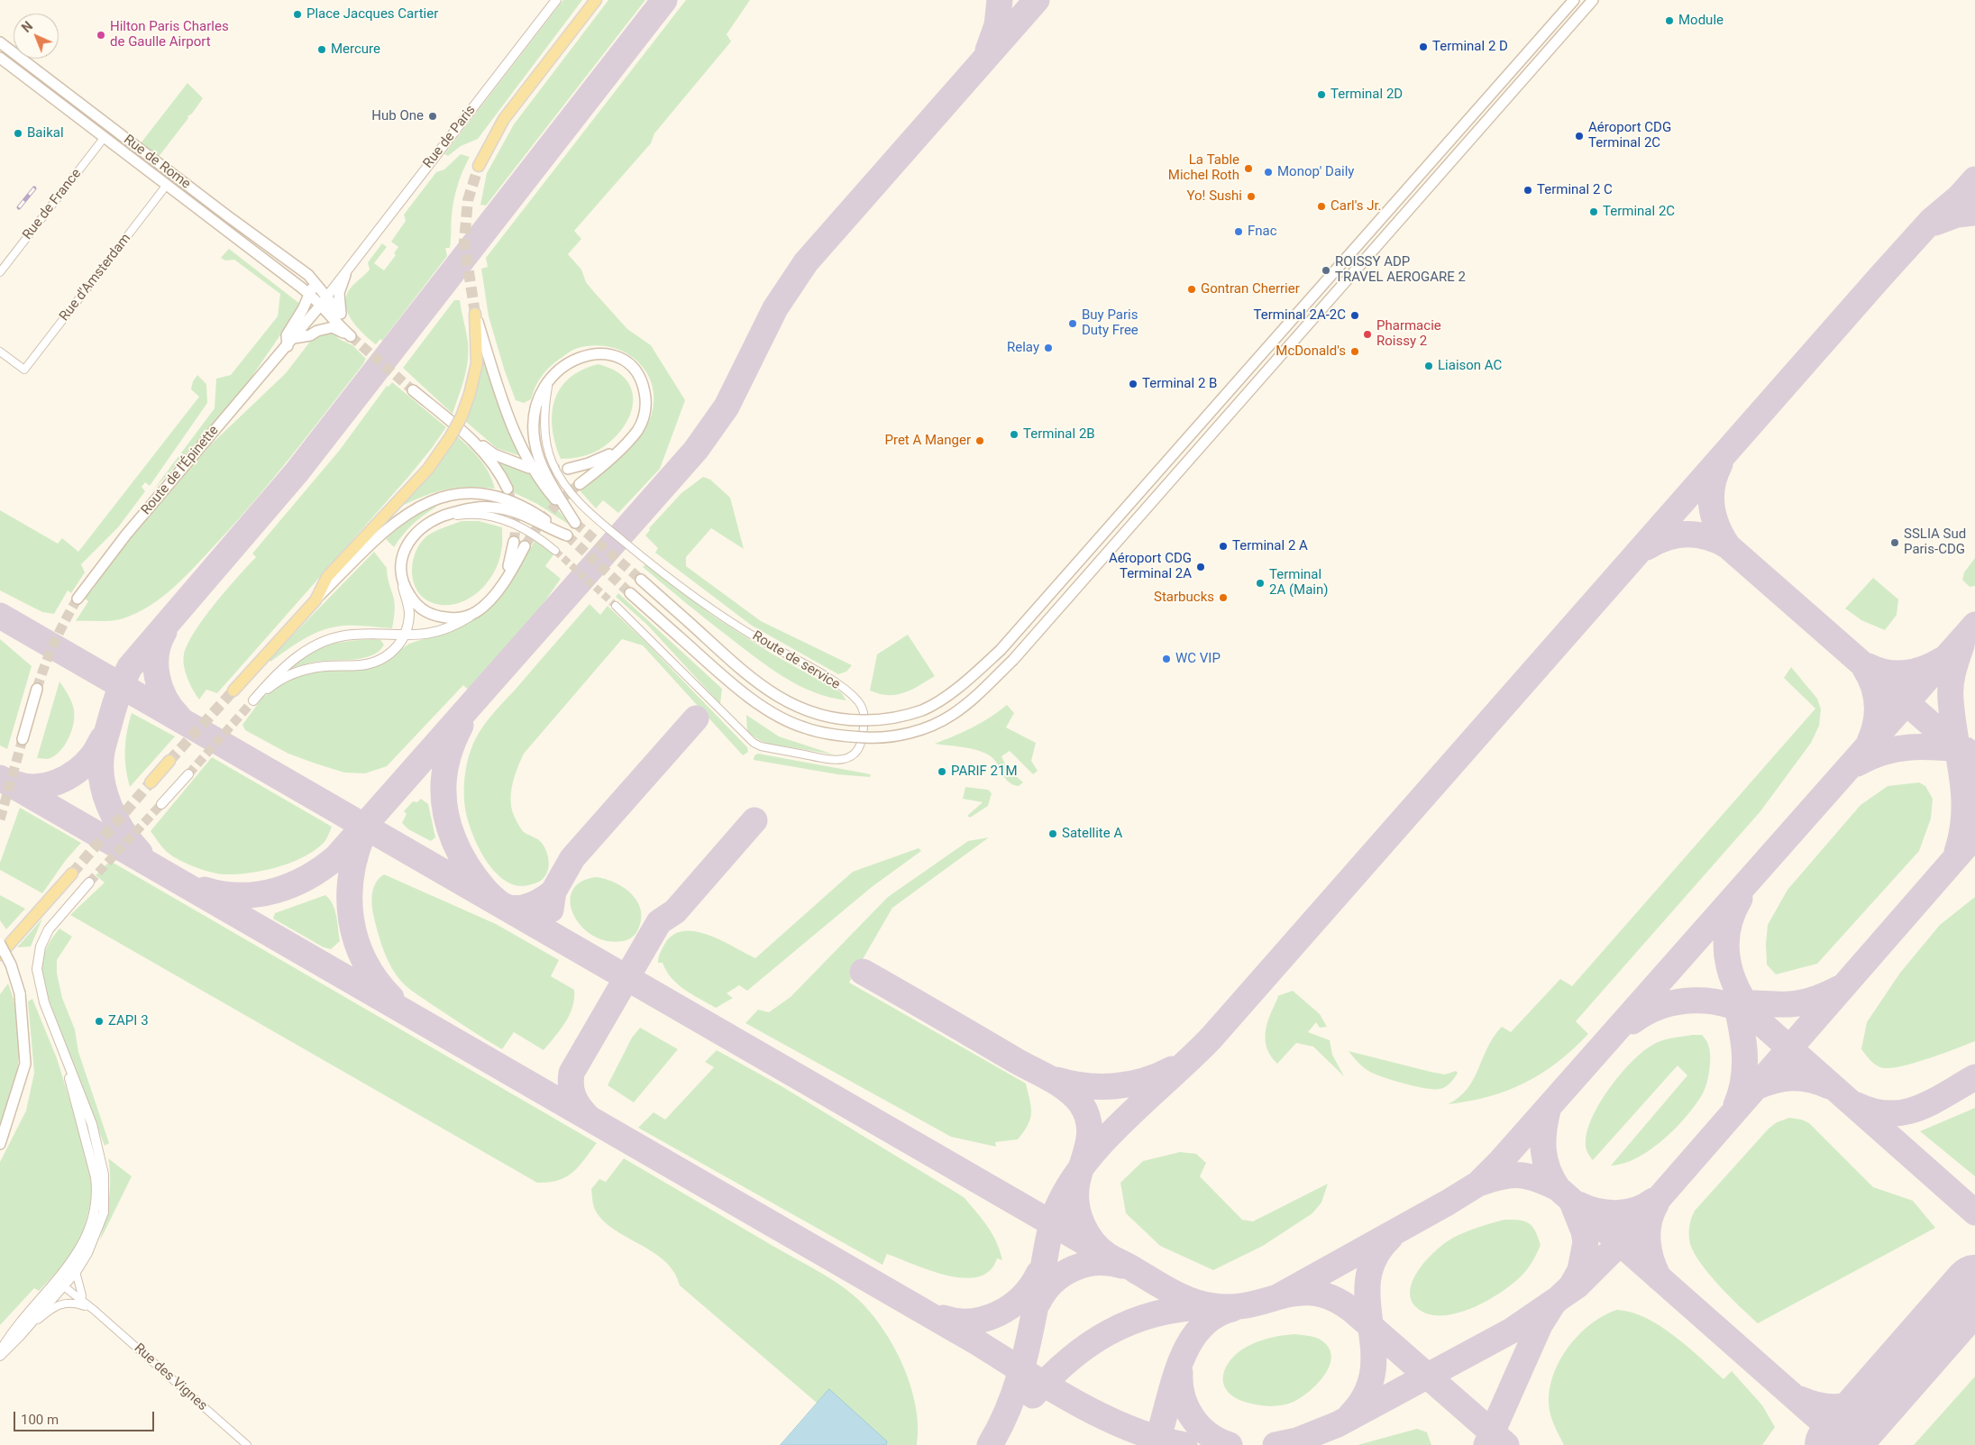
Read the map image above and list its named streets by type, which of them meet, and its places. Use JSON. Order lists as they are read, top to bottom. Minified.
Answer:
{"streets":{"main road":["Rue de Paris","Rue de Rome","Route de l'Épinette"],"street":["Rue de France","Rue d'Amsterdam","Route de service","Rue des Vignes"]},"crossings":[["Rue de Paris","Rue de Rome"],["Rue de Paris","Route de l'Épinette"],["Rue de Rome","Rue de France"],["Rue de Rome","Rue d'Amsterdam"],["Rue de Rome","Route de l'Épinette"]],"places":["Place Jacques Cartier","Module","Hilton Paris Charles de Gaulle Airport","Terminal 2 D","Mercure","Terminal 2D","Hub One","Baikal","Aéroport CDG Terminal 2C","La Table Michel Roth","Monop' Daily","Terminal 2 C","Yo! Sushi","Carl's Jr.","Terminal 2C","Fnac","ROISSY ADP TRAVEL AEROGARE 2","Gontran Cherrier","Terminal 2A-2C","Buy Paris Duty Free","Pharmacie Roissy 2","Relay","McDonald's","Liaison AC","Terminal 2 B","Terminal 2B","Pret A Manger","SSLIA Sud Paris-CDG","Terminal 2 A","Aéroport CDG Terminal 2A","Terminal 2A (Main)","Starbucks","WC VIP","PARIF 21M","Satellite A","ZAPI 3"],"scale_bar":"100 m","north":"top left"}
